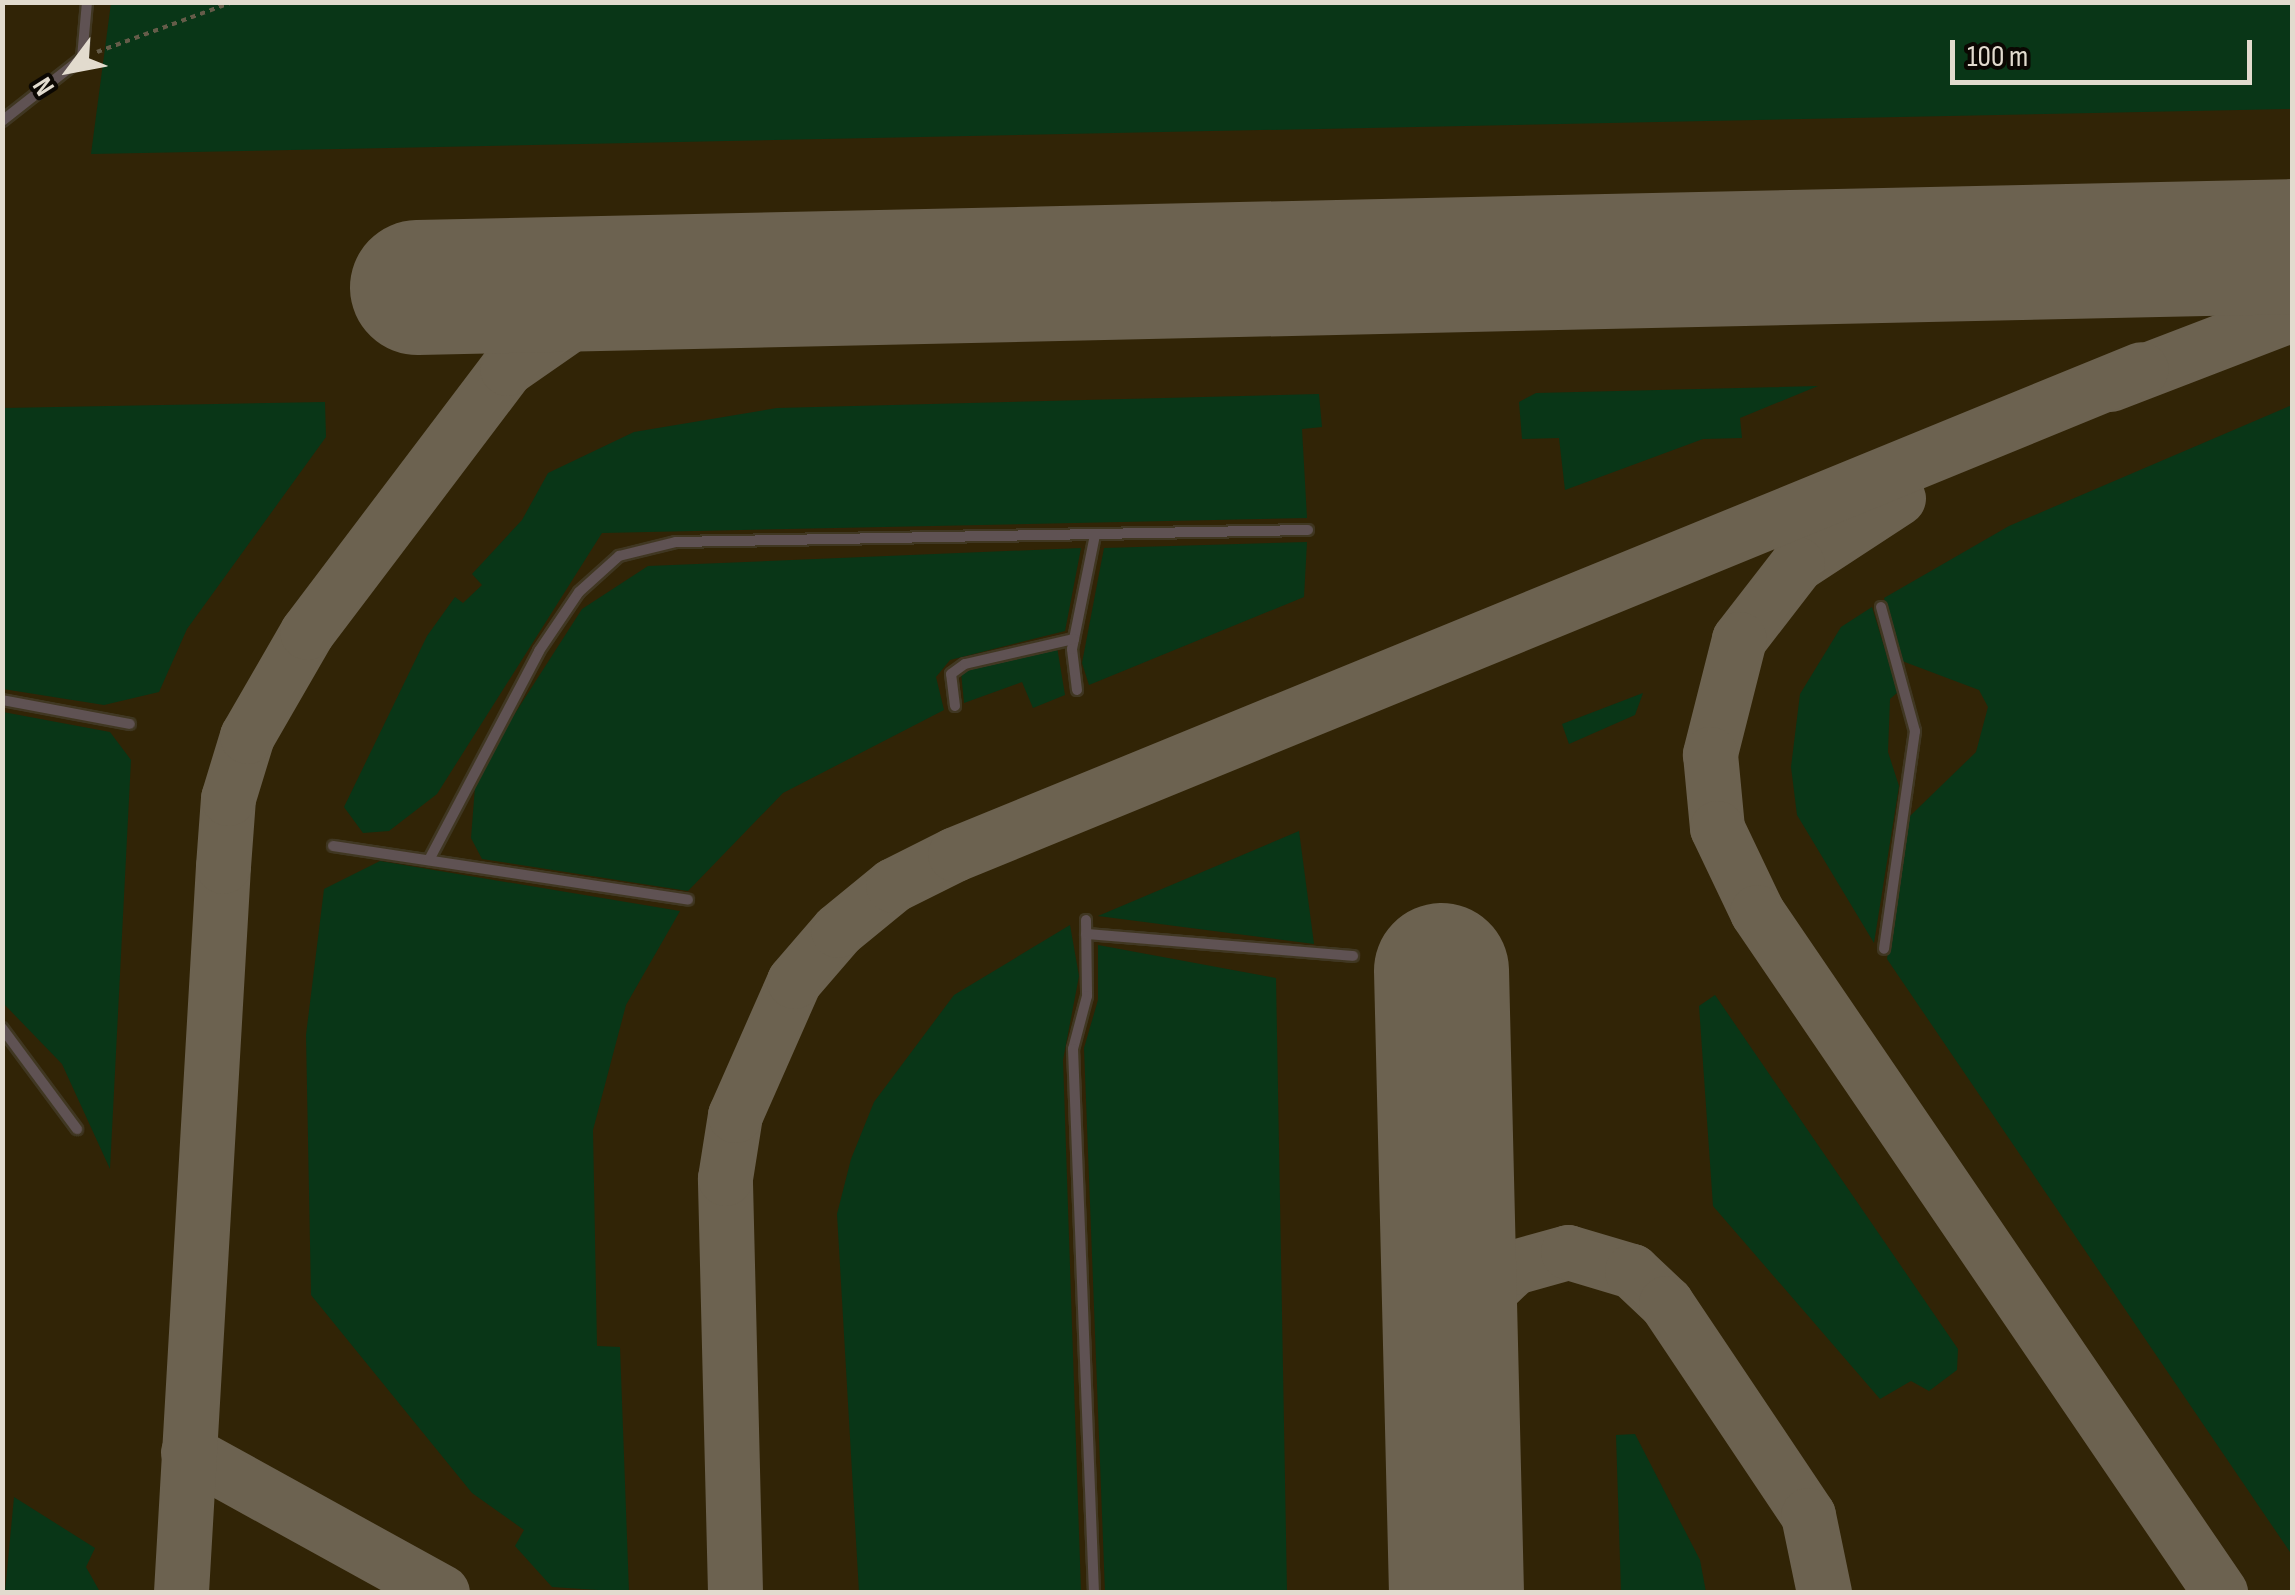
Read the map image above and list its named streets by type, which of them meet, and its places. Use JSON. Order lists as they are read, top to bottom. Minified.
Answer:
{"scale_bar":"100 m","north":"bottom left"}
